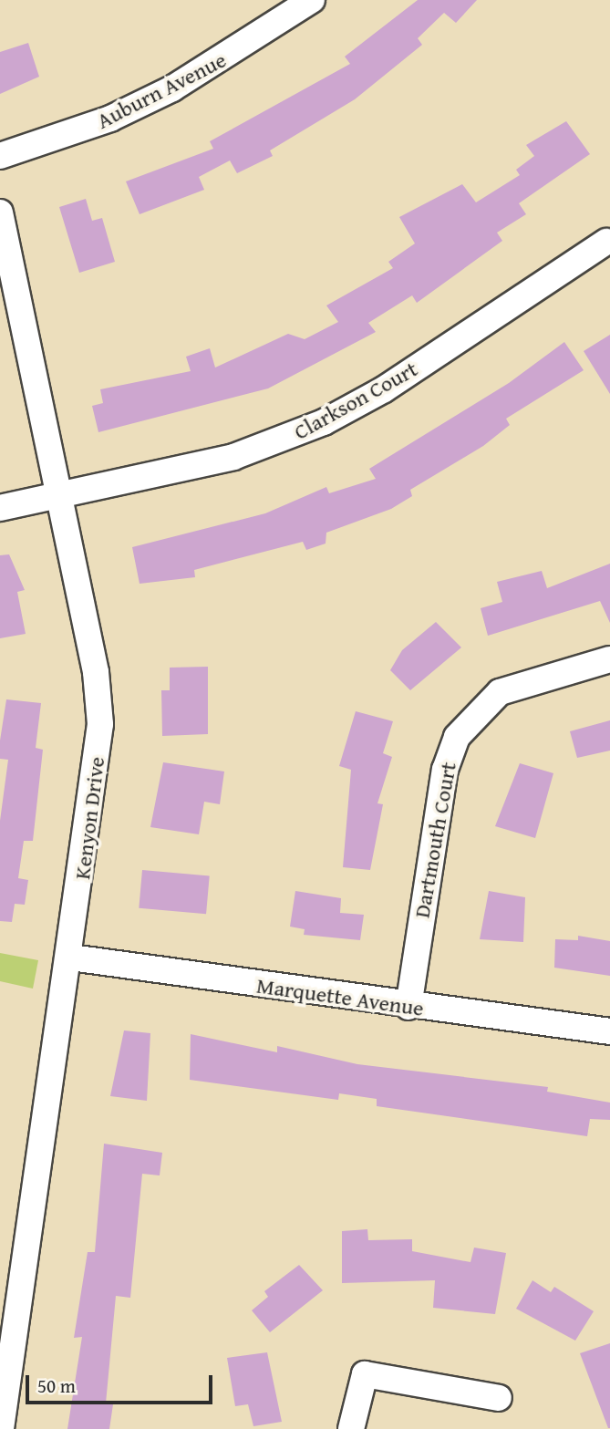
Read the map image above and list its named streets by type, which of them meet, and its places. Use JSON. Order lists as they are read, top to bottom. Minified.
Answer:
{"streets":{"street":["Auburn Avenue","Clarkson Court","Kenyon Drive","Dartmouth Court","Marquette Avenue"]},"crossings":[["Clarkson Court","Kenyon Drive"],["Kenyon Drive","Marquette Avenue"],["Dartmouth Court","Marquette Avenue"]],"scale_bar":"50 m"}
